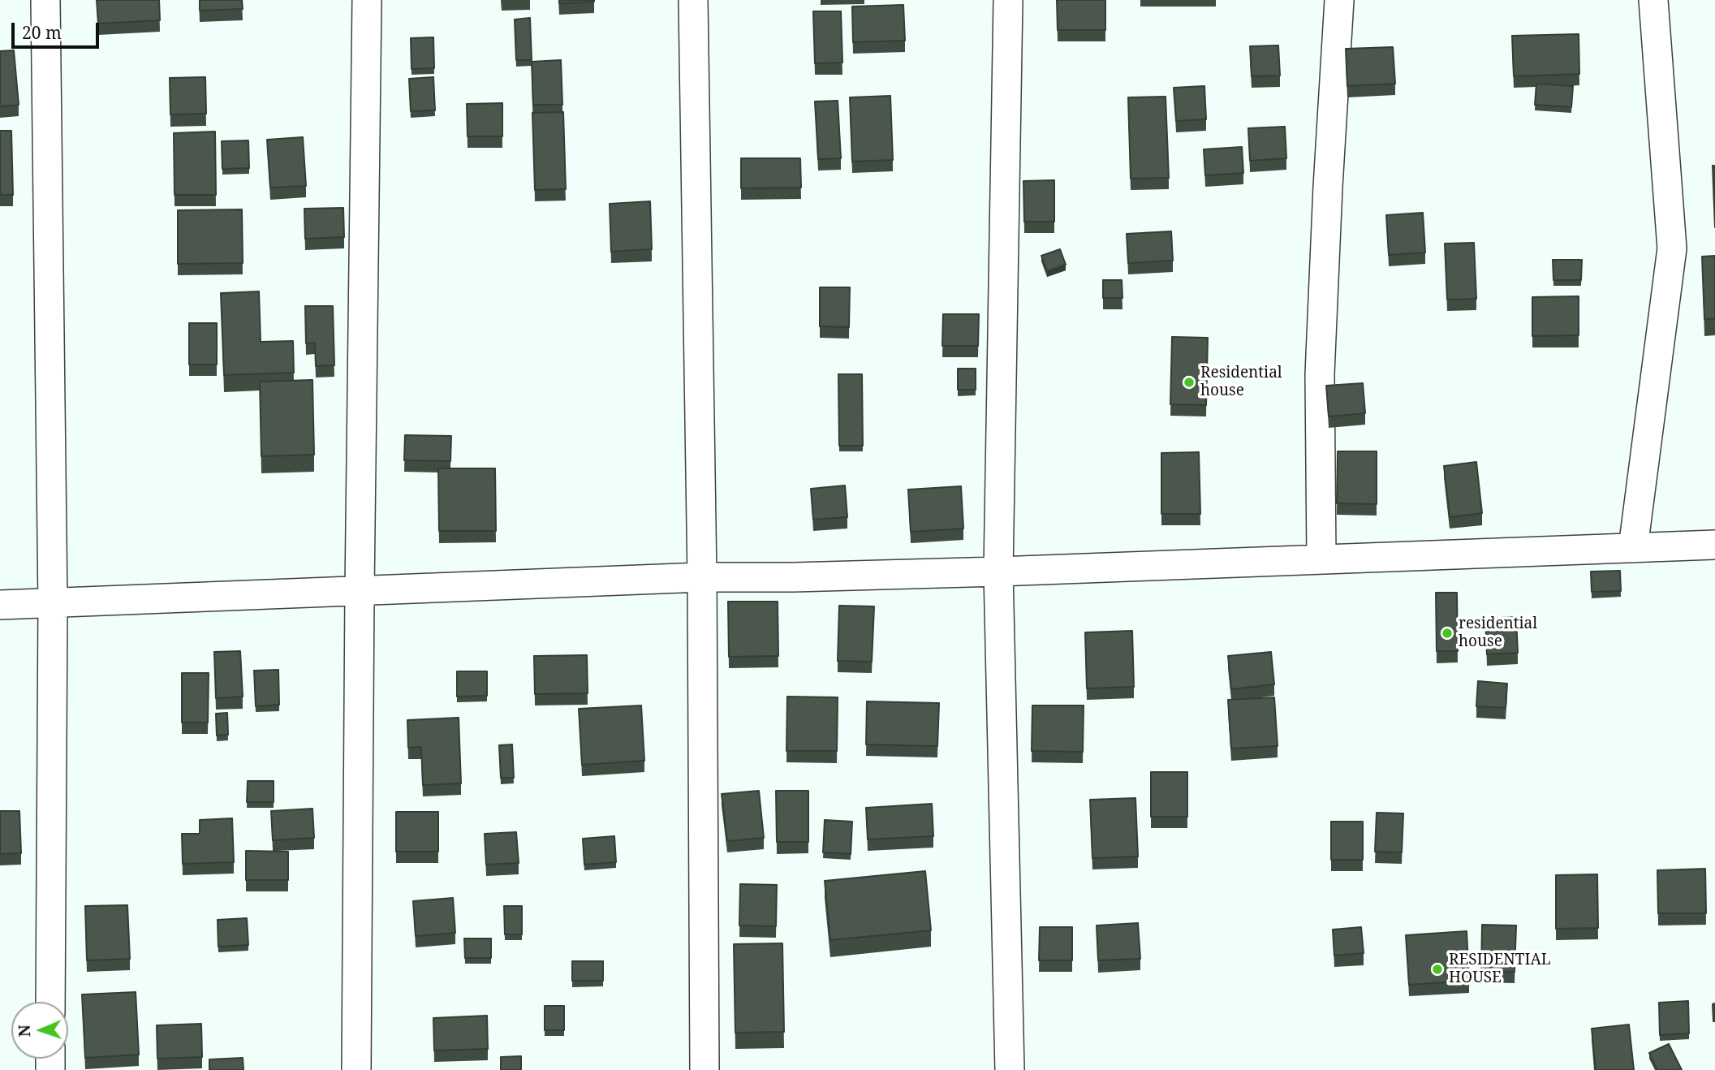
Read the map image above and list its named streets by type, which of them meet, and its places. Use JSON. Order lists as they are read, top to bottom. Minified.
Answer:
{"places":["Residential house","residential house","RESIDENTIAL HOUSE"],"scale_bar":"20 m","north":"left"}
